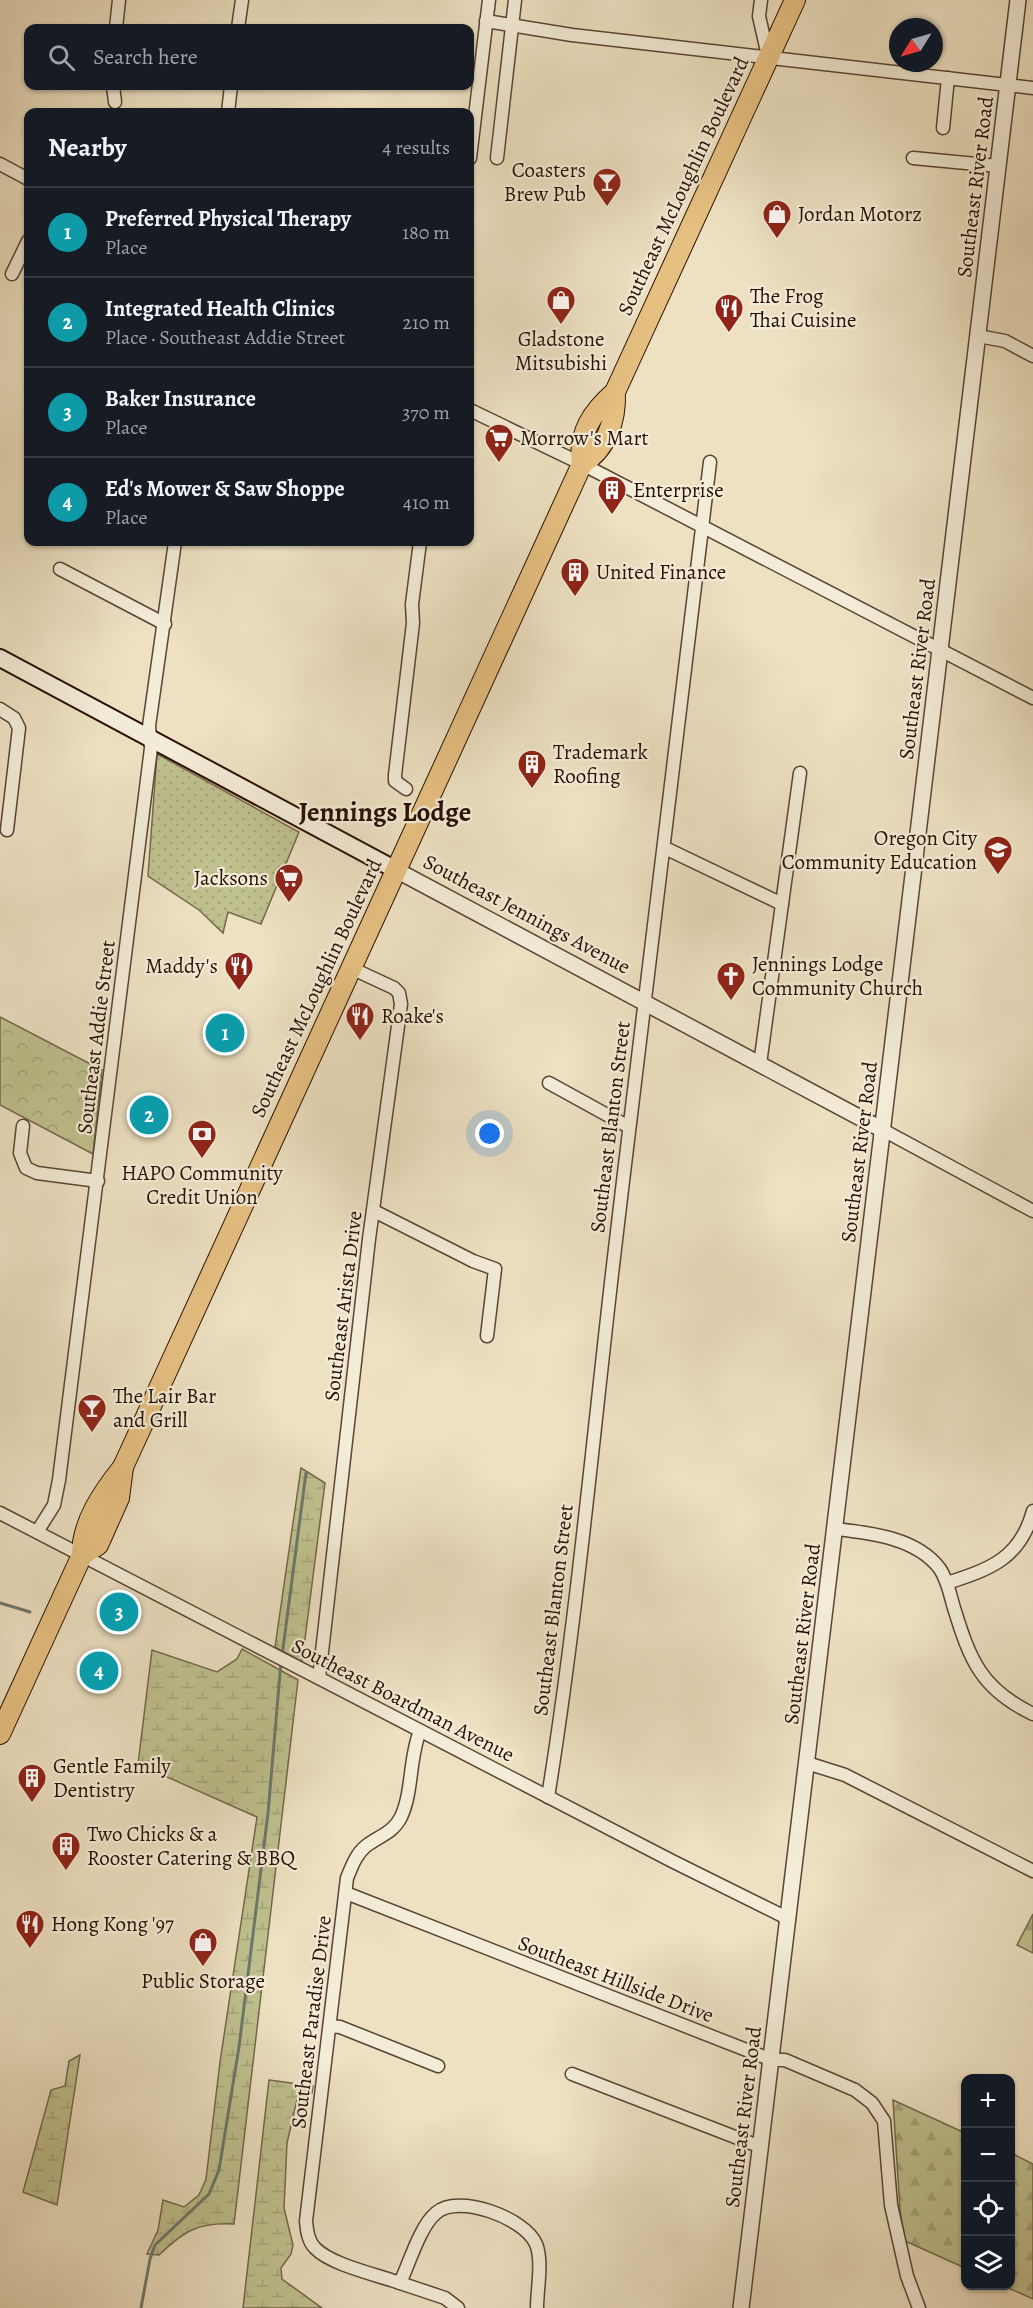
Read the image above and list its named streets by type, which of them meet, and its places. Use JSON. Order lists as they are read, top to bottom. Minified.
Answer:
{"streets":{"main road":["Southeast McLoughlin Boulevard","Southeast Jennings Avenue"],"street":["Southeast River Road","Southeast Addie Street","Southeast Blanton Street","Southeast Arista Drive","Southeast Boardman Avenue","Southeast Hillside Drive","Southeast Paradise Drive"]},"crossings":[["Southeast McLoughlin Boulevard","Southeast Jennings Avenue"],["Southeast McLoughlin Boulevard","Southeast Arista Drive"],["Southeast McLoughlin Boulevard","Southeast Boardman Avenue"],["Southeast River Road","Southeast Jennings Avenue"],["Southeast River Road","Southeast Boardman Avenue"],["Southeast River Road","Southeast Hillside Drive"],["Southeast Jennings Avenue","Southeast Addie Street"],["Southeast Jennings Avenue","Southeast Blanton Street"],["Southeast Addie Street","Southeast Boardman Avenue"],["Southeast Blanton Street","Southeast Boardman Avenue"],["Southeast Arista Drive","Southeast Boardman Avenue"],["Southeast Boardman Avenue","Southeast Paradise Drive"],["Southeast Hillside Drive","Southeast Paradise Drive"]],"districts":["Jennings Lodge"],"places":{"bar":["Coasters Brew Pub","The Lair Bar and Grill"],"shop":["Jordan Motorz","Gladstone Mitsubishi","Public Storage"],"restaurant":["The Frog Thai Cuisine","Maddy's","Roake's","Hong Kong '97"],"supermarket":["Morrow's Mart","Jacksons"],"building":["Enterprise","United Finance","Trademark Roofing","Gentle Family Dentistry","Two Chicks & a Rooster Catering & BBQ"],"school or university":["Oregon City Community Education"],"church":["Jennings Lodge Community Church"],"bank":["HAPO Community Credit Union"]},"north":"bottom left","page":{"search":"Search here","heading":["Nearby","4 results"],"list":[{"mark":"1","name":"Preferred Physical Therapy","note":"Place","value":"180 m"},{"mark":"2","name":"Integrated Health Clinics","note":"Place · Southeast Addie Street","value":"210 m"},{"mark":"3","name":"Baker Insurance","note":"Place","value":"370 m"},{"mark":"4","name":"Ed's Mower & Saw Shoppe","note":"Place","value":"410 m"}],"pins":["1","2","3","4"],"map_buttons":["+","−"]}}
